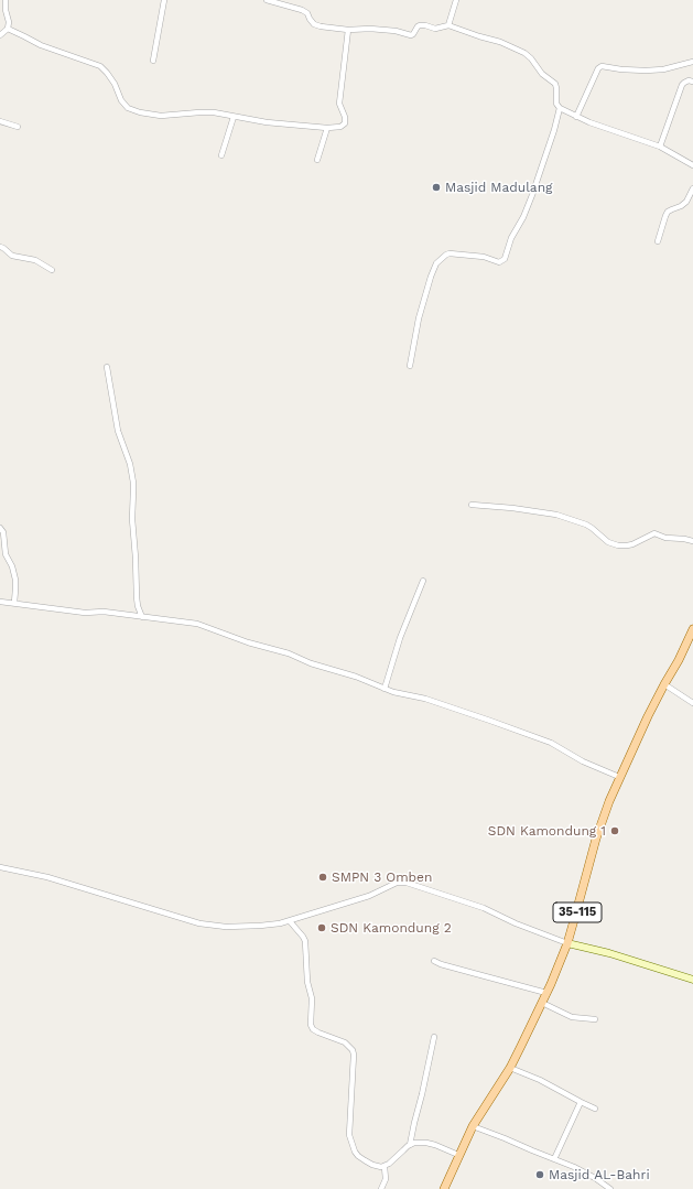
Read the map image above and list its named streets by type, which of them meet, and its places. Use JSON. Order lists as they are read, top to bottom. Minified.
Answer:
{"streets":{"main road":["35-115"]},"places":["Masjid Madulang","SDN Kamondung 1","SMPN 3 Omben","SDN Kamondung 2","Masjid AL-Bahri"]}
